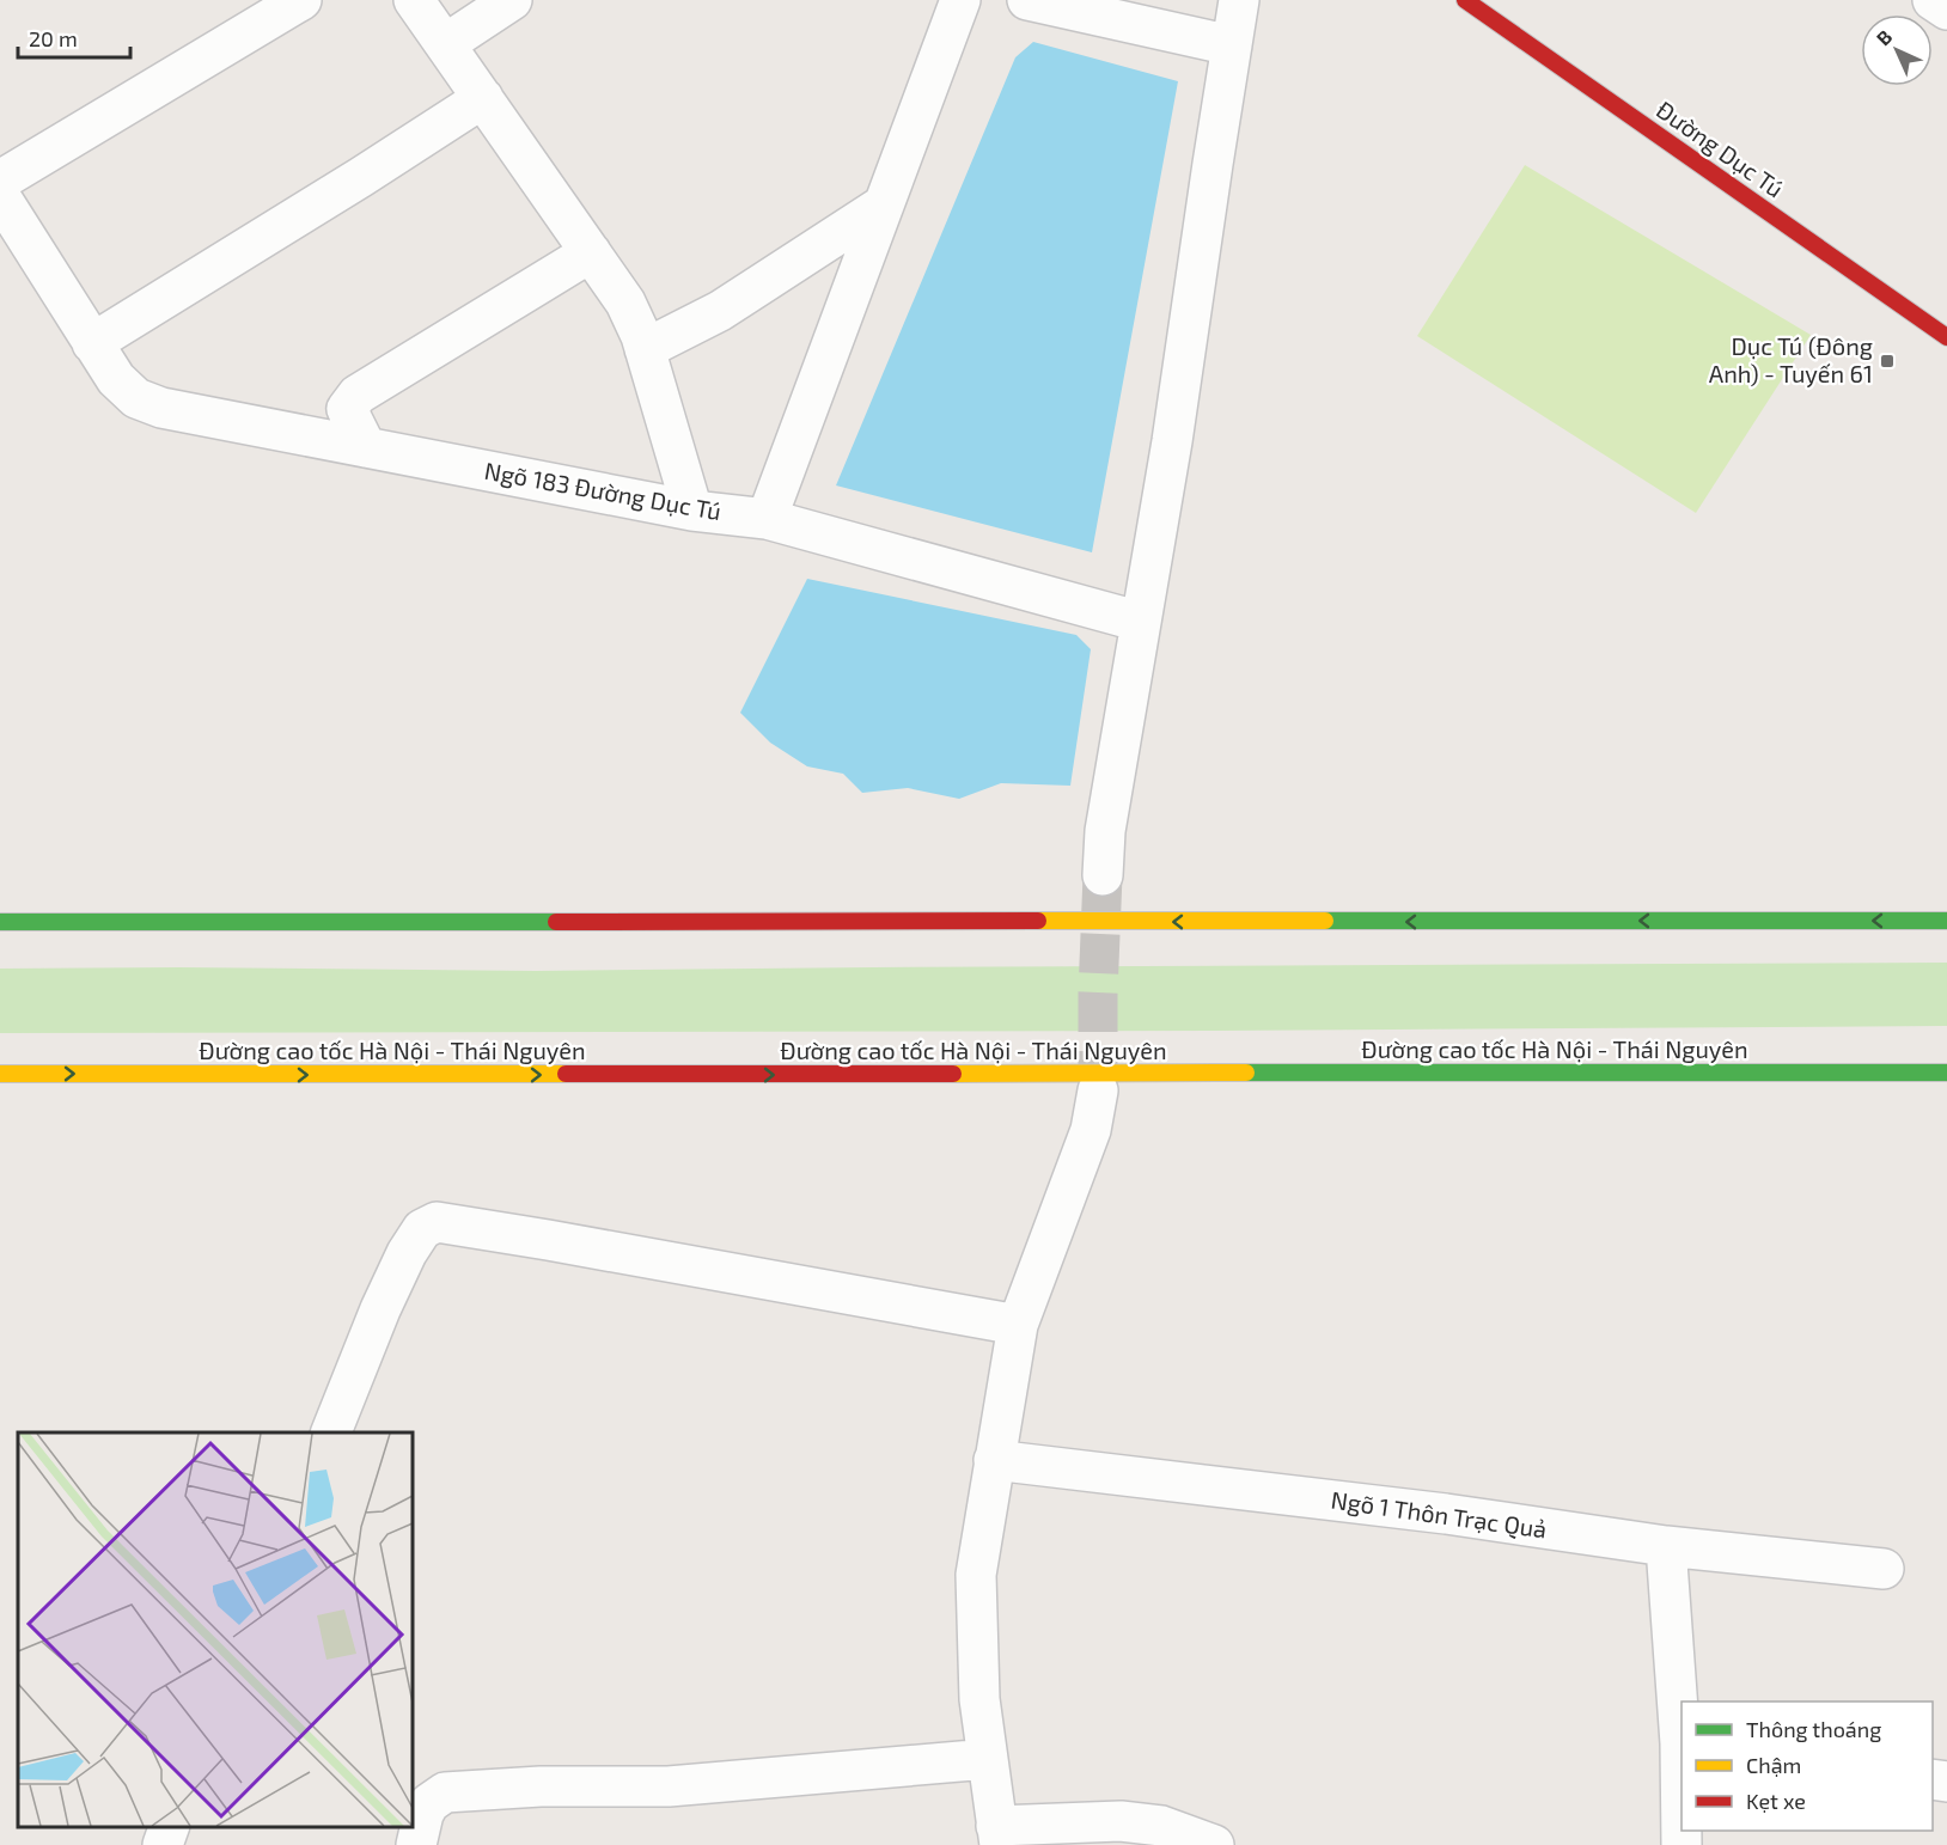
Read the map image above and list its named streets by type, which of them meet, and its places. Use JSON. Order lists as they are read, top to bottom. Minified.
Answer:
{"streets":{"main road":["Đường Dục Tú","Đường cao tốc Hà Nội - Thái Nguyên"],"street":["Ngõ 183 Đường Dục Tú","Ngõ 1 Thôn Trạc Quả"]},"one_way":["Đường cao tốc Hà Nội - Thái Nguyên"],"places":{"transit":["Dục Tú (Đông Anh) - Tuyến 61"]},"legend":["Thông thoáng","Chậm","Kẹt xe"],"scale_bar":"20 m","north":"top left"}
